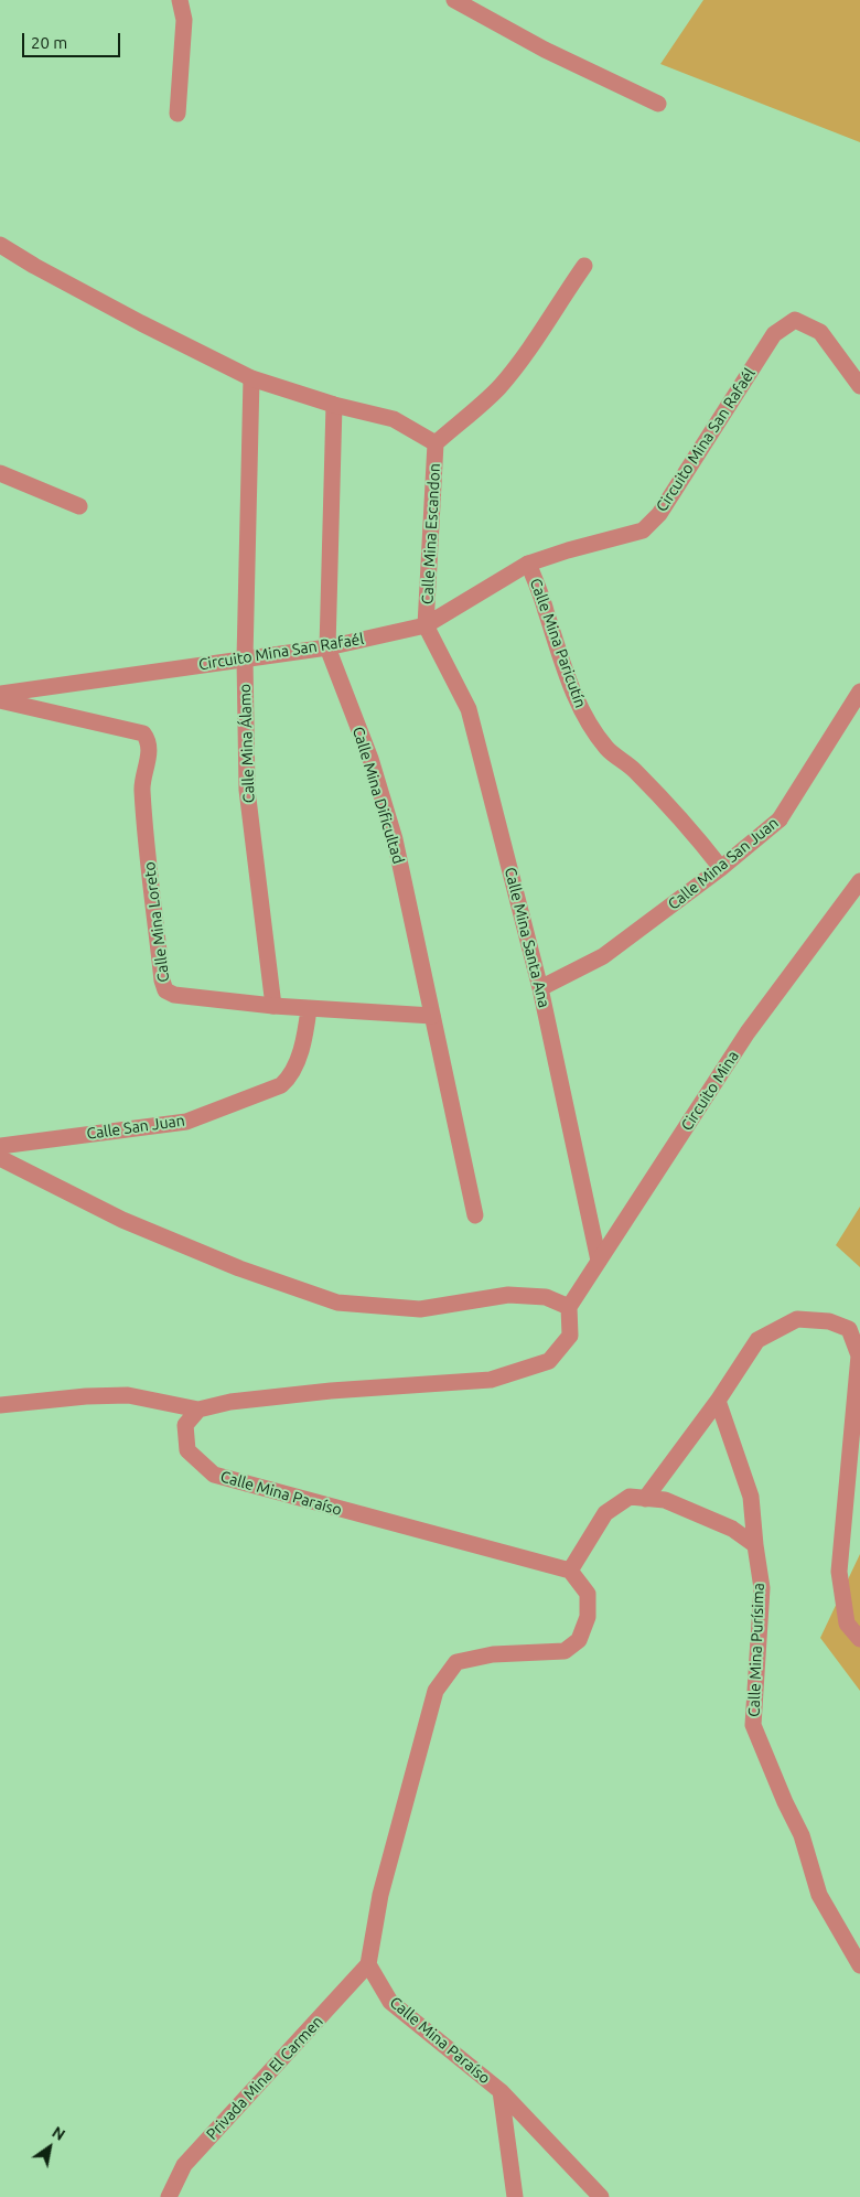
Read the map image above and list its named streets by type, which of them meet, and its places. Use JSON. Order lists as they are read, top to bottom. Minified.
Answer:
{"streets":{"street":["Circuito Mina San Rafaél","Calle Mina Escandon","Calle Mina Paricutín","Calle Mina Álamo","Calle Mina Dificultad","Calle Mina San Juan","Calle Mina Loreto","Calle Mina Santa Ana","Circuito Mina","Calle San Juan","Calle Mina Paraíso","Calle Mina Purísima","Privada Mina El Carmen"]},"crossings":[["Circuito Mina San Rafaél","Calle Mina Escandon"],["Circuito Mina San Rafaél","Calle Mina Paricutín"],["Circuito Mina San Rafaél","Calle Mina Álamo"],["Circuito Mina San Rafaél","Calle Mina Dificultad"],["Circuito Mina San Rafaél","Calle Mina Santa Ana"],["Calle Mina Escandon","Calle Mina Santa Ana"],["Calle Mina Paricutín","Calle Mina San Juan"],["Calle Mina Álamo","Calle Mina Loreto"],["Calle Mina Dificultad","Calle Mina Loreto"],["Calle Mina San Juan","Calle Mina Santa Ana"],["Calle Mina Loreto","Calle San Juan"],["Calle Mina Santa Ana","Circuito Mina"],["Calle Mina Paraíso","Privada Mina El Carmen"]],"scale_bar":"20 m","north":"top right"}
